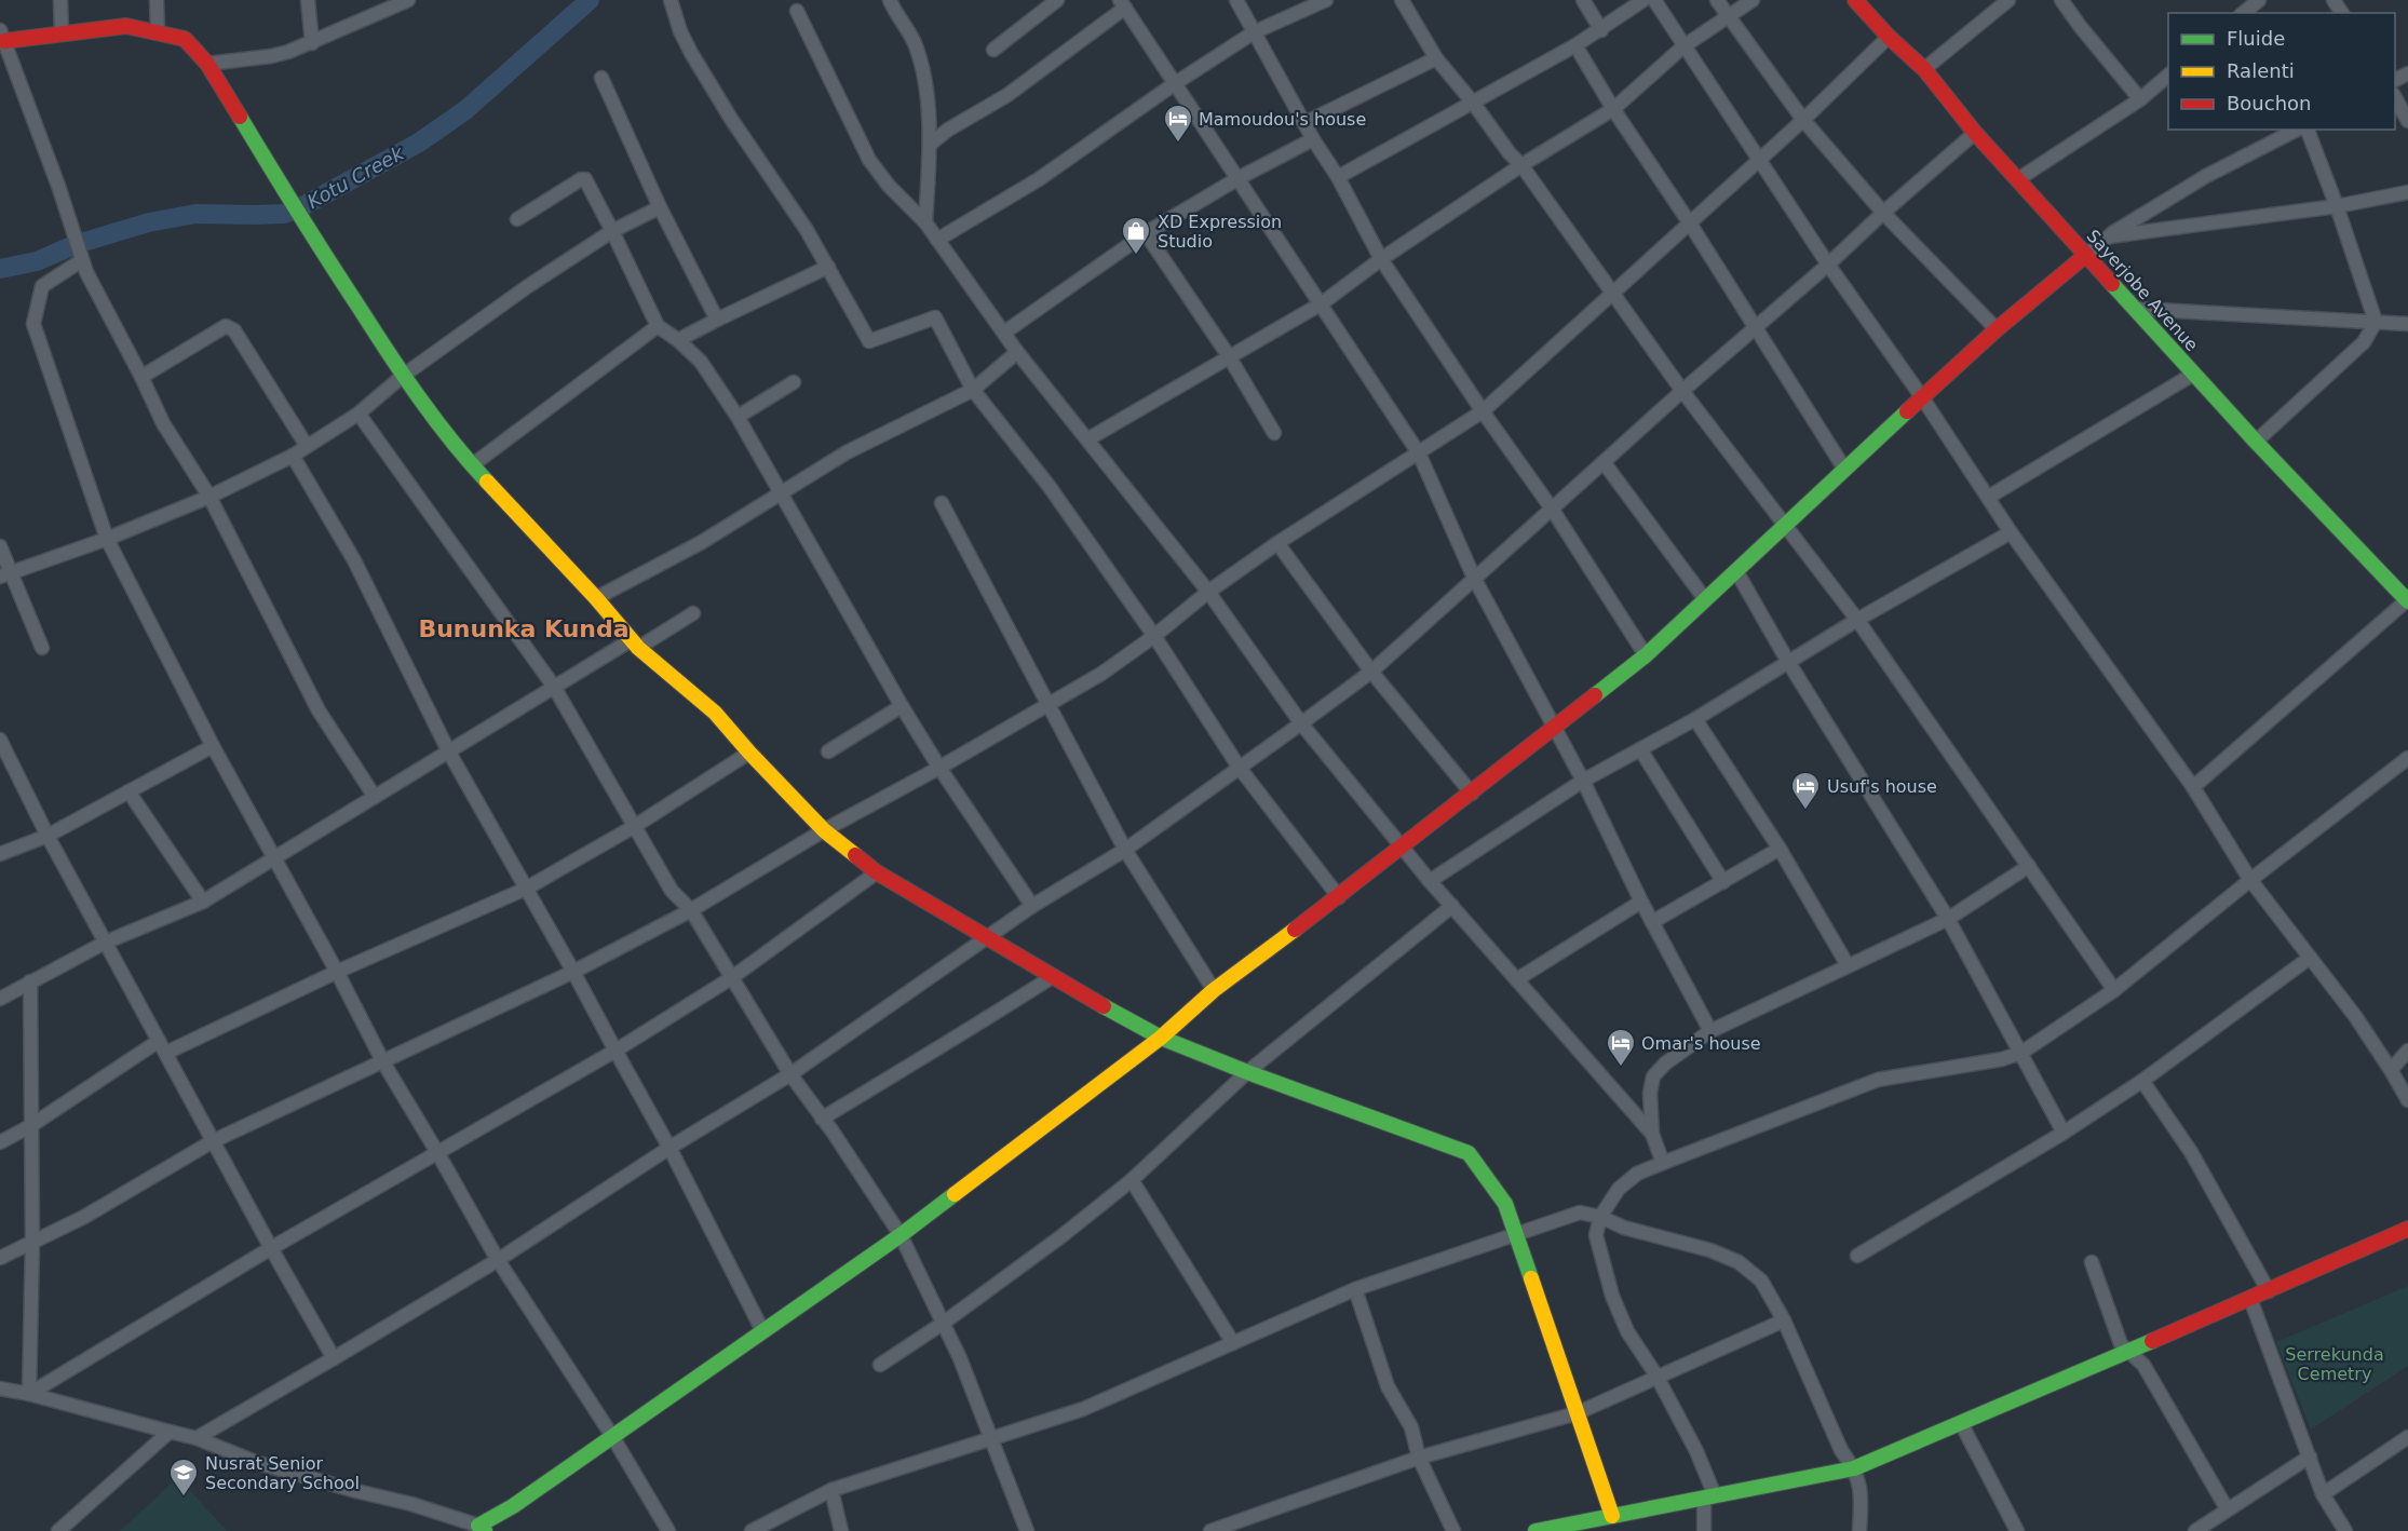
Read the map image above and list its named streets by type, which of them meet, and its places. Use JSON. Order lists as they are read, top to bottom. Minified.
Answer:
{"streets":{"street":["Sayerjobe Avenue"]},"districts":["Bununka Kunda"],"water":["Kotu Creek"],"parks":["Serrekunda Cemetry"],"places":{"hotel":["Mamoudou's house","Usuf's house","Omar's house"],"shop":["XD Expression Studio"],"school or university":["Nusrat Senior Secondary School"]},"legend":["Fluide","Ralenti","Bouchon"]}
